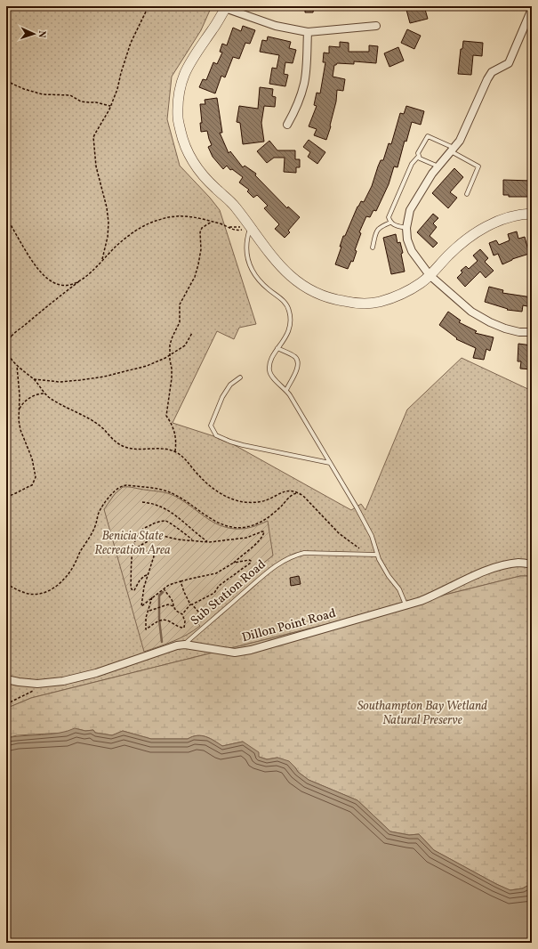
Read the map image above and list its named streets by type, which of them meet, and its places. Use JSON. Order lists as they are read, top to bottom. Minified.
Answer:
{"streets":{"street":["Dillon Point Road"],"lane":["Sub Station Road"]},"crossings":[["Sub Station Road","Dillon Point Road"]],"parks":["Benicia State Recreation Area","Southampton Bay Wetland Natural Preserve"],"north":"right"}
